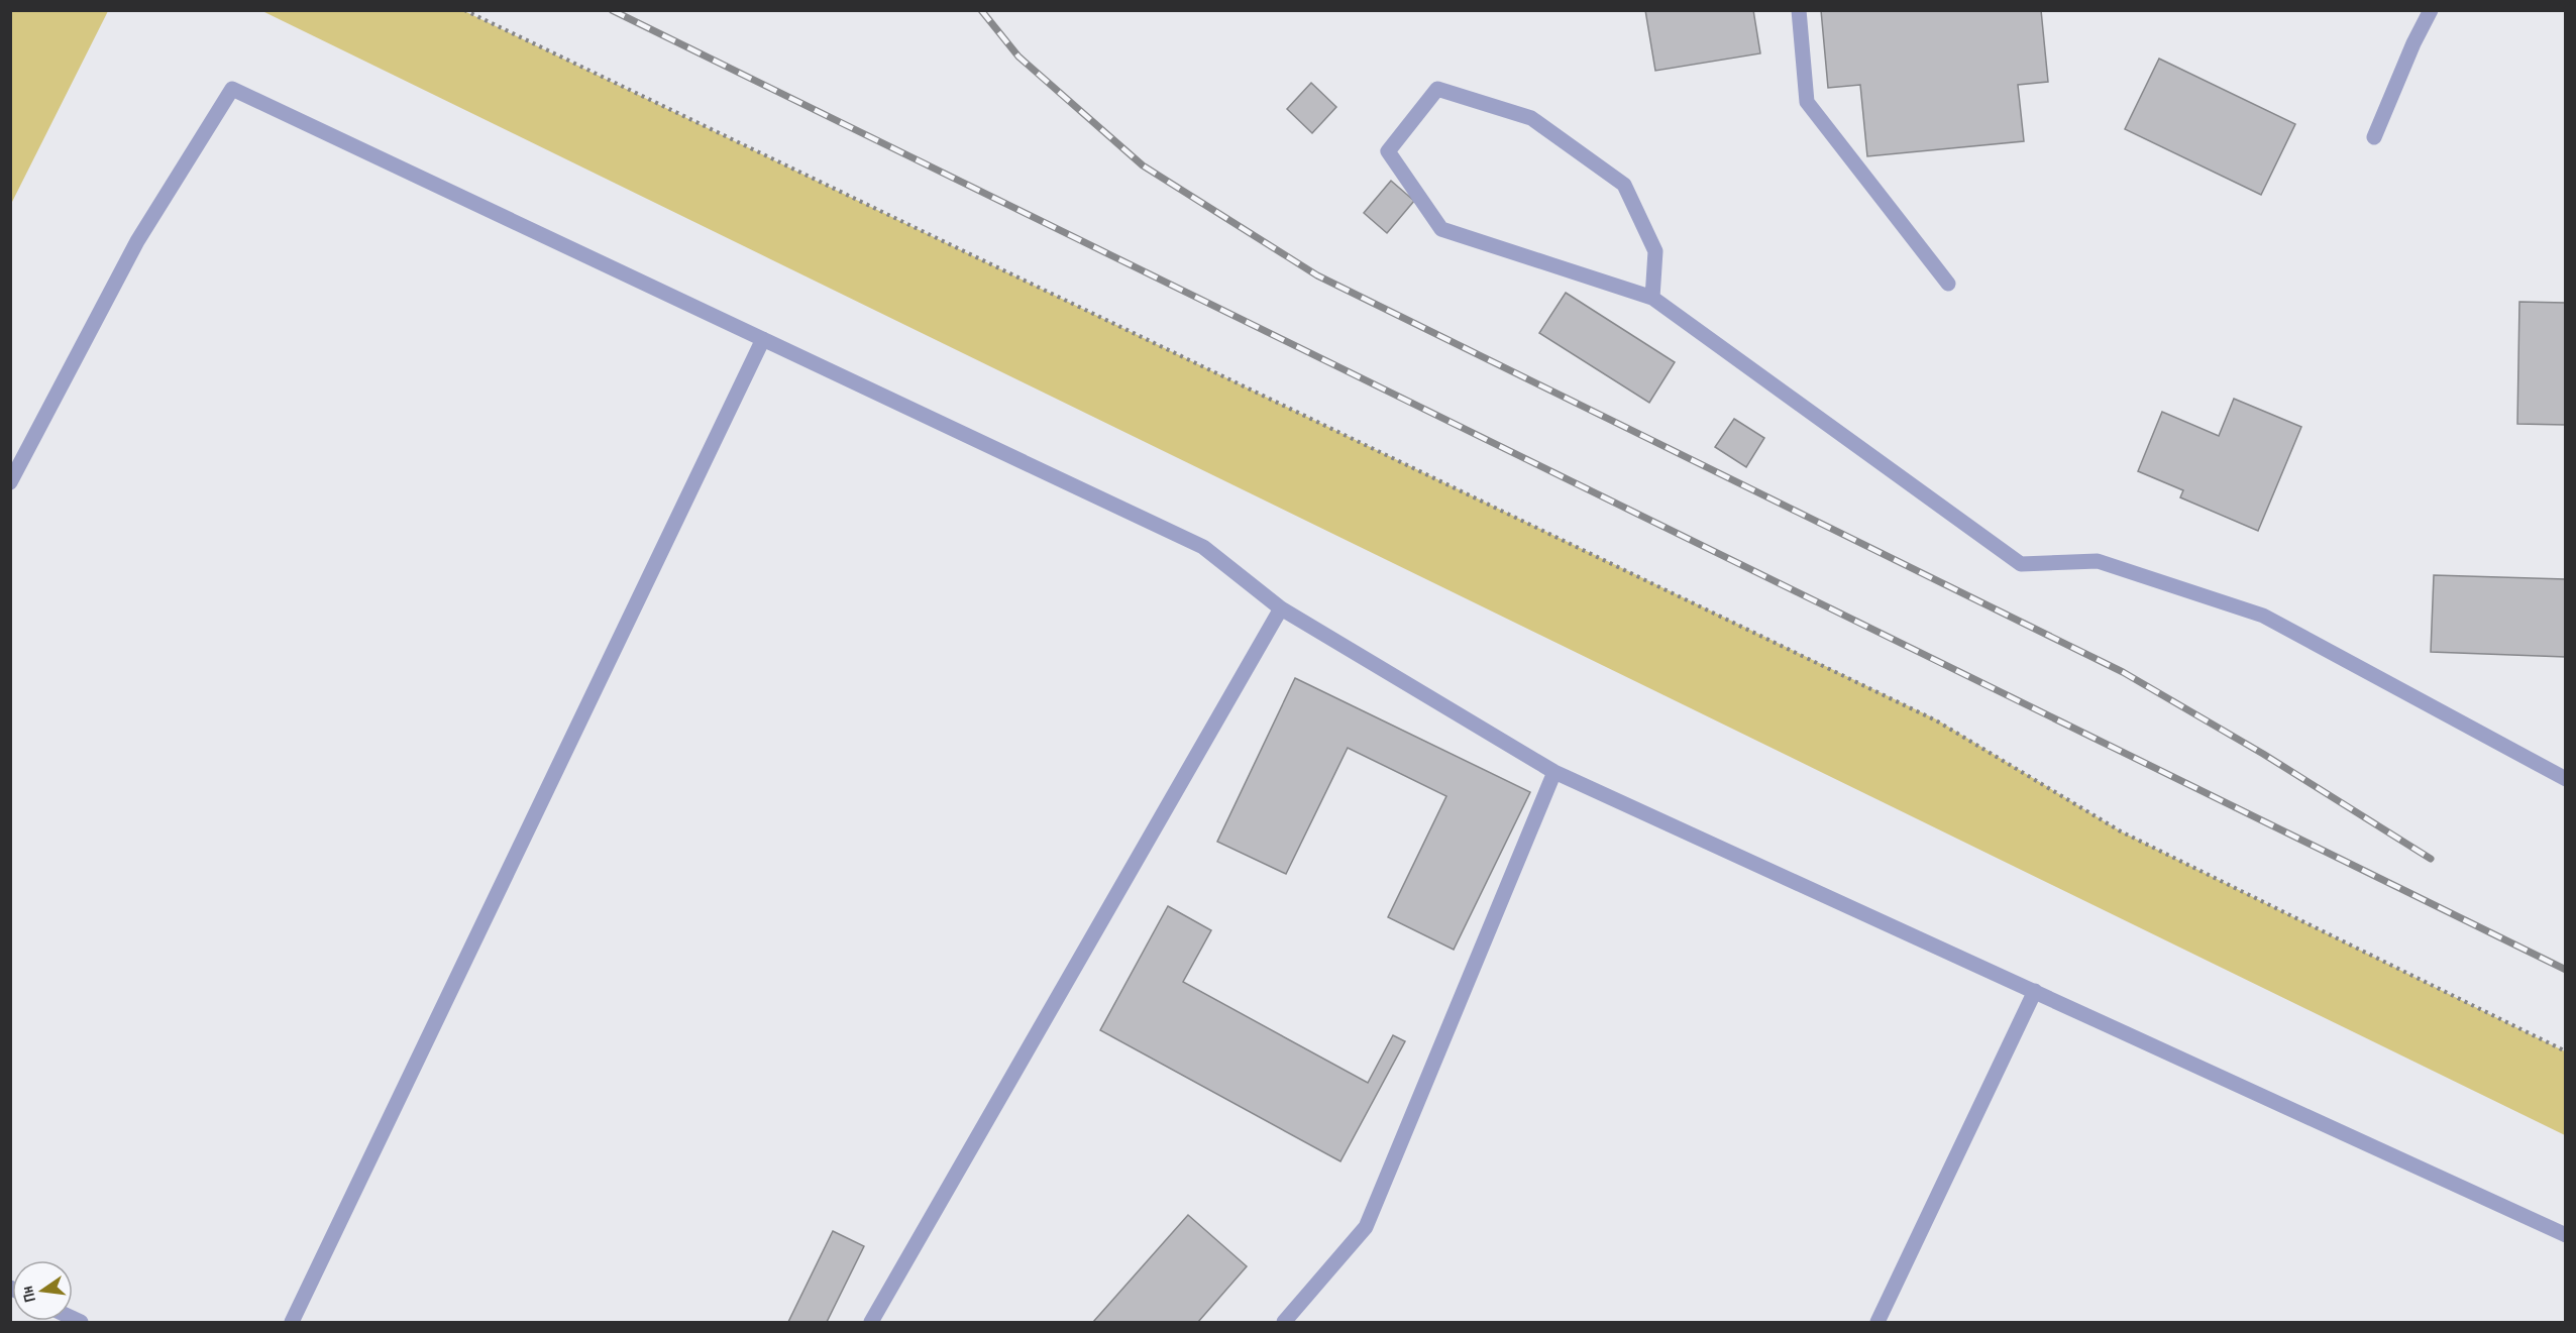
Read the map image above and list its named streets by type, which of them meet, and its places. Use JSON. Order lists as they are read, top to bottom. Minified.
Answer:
{"north":"left"}
